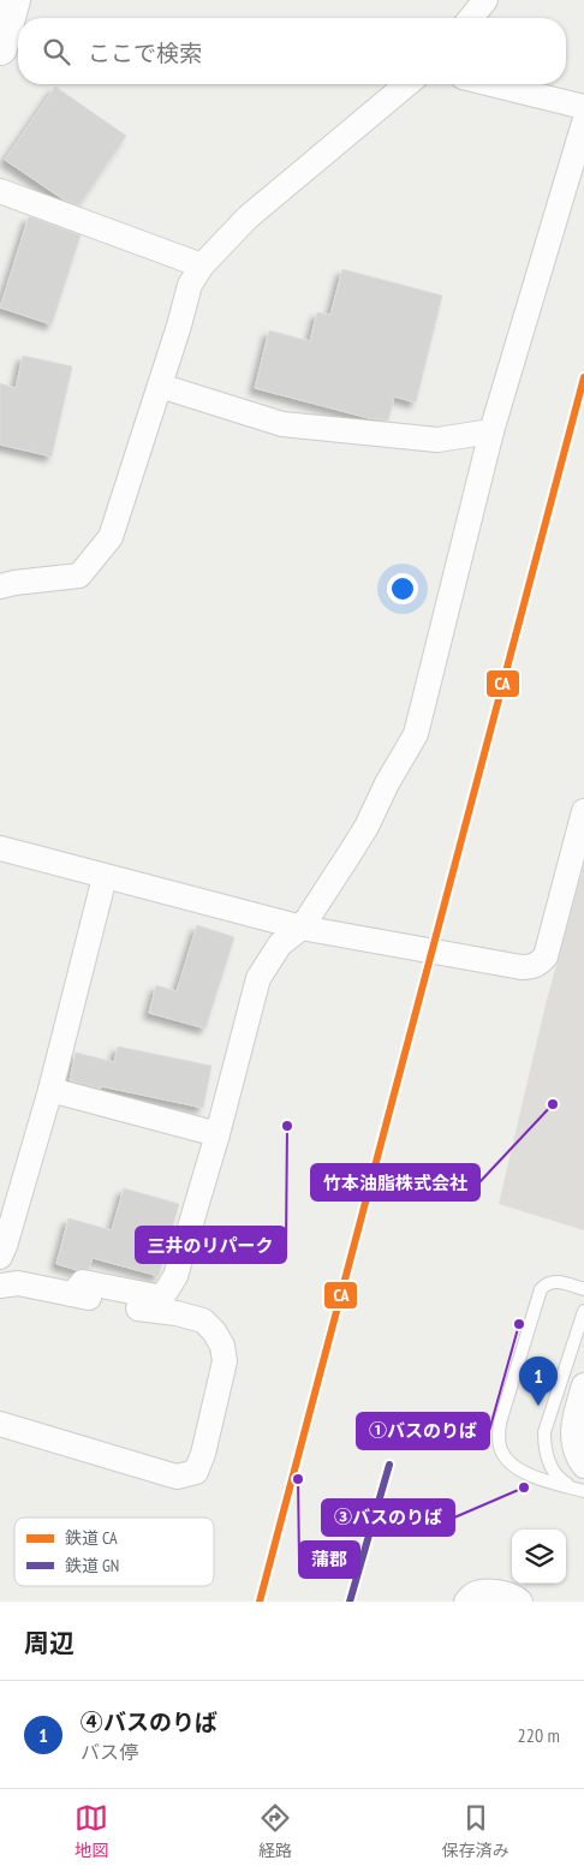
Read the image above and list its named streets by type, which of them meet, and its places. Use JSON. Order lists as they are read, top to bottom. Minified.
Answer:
{"places":["竹本油脂株式会社","三井のリパーク","①バスのりば","蒲郡","③バスのりば"],"lines":["rail line CA","rail line GN"],"legend":["鉄道 CA","鉄道 GN"],"page":{"search":"ここで検索","pins":"1","heading":"周辺","list":[{"mark":"1","name":"④バスのりば","note":"バス停","value":"220 m"}],"nav":["地図","経路","保存済み"]}}
